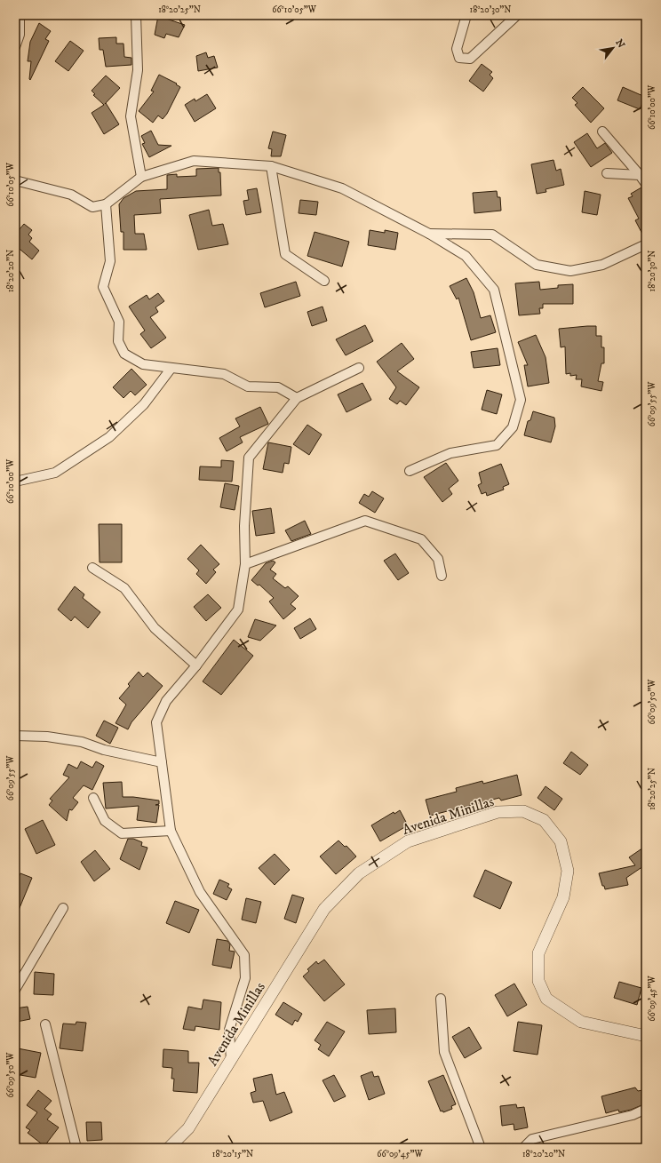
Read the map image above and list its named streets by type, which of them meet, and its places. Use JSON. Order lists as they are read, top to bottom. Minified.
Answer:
{"streets":{"street":["Avenida Minillas"]},"north":"top right","coordinates":["18°20'25\"N","66°10'05\"W","18°20'30\"N","66°10'00\"W","18°20'20\"N","66°09'55\"W","66°09'50\"W","66°09'45\"W","18°20'15\"N"]}
